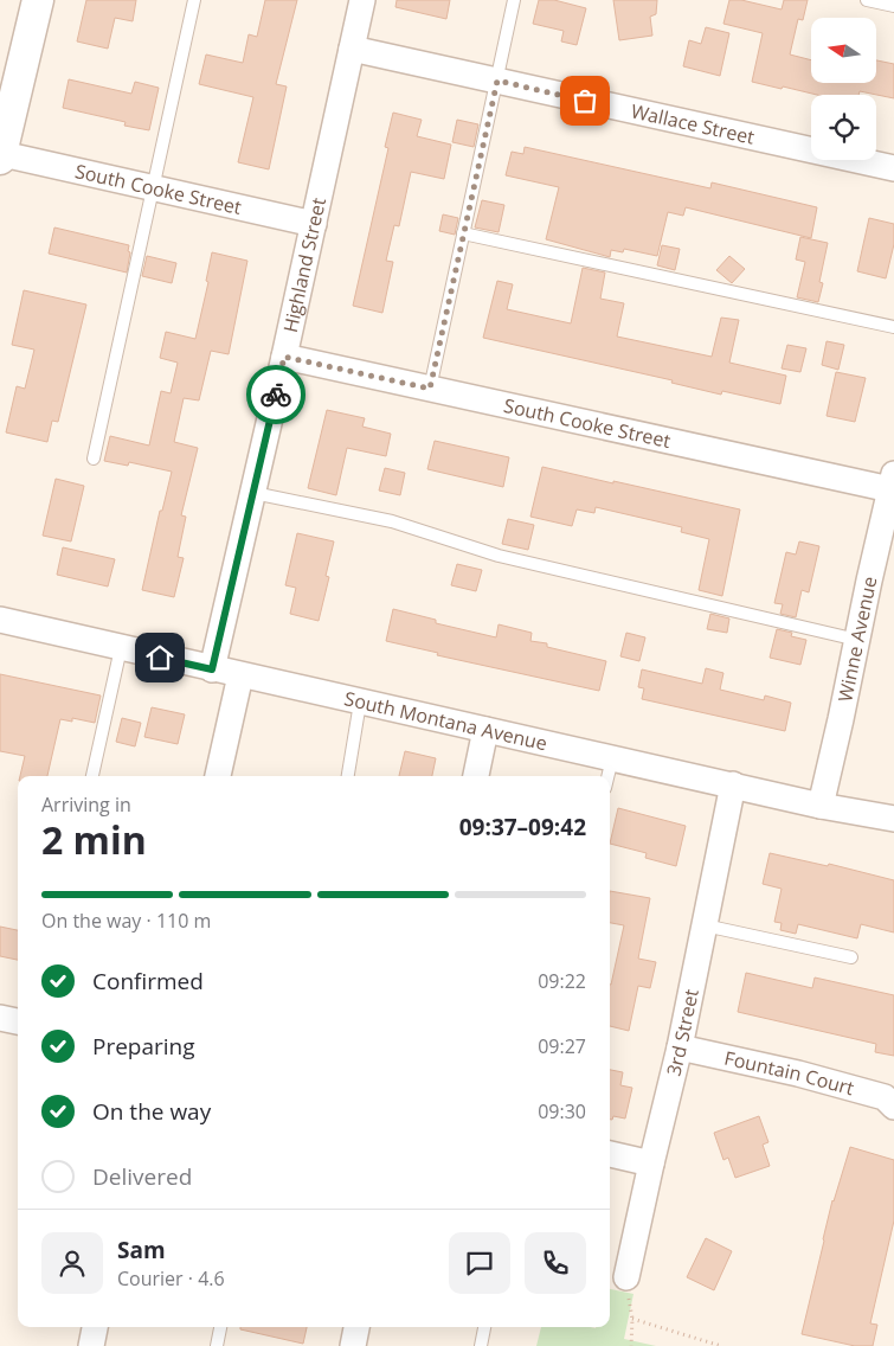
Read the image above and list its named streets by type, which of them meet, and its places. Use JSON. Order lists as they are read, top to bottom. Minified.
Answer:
{"streets":{"street":["Wallace Street","South Cooke Street","Highland Street","Winne Avenue","South Montana Avenue","3rd Street","Fountain Court"]},"crossings":[["Wallace Street","Highland Street"],["South Cooke Street","Highland Street"],["South Cooke Street","Winne Avenue"],["Highland Street","South Montana Avenue"],["Winne Avenue","South Montana Avenue"],["South Montana Avenue","3rd Street"],["3rd Street","Fountain Court"]],"north":"left","page":{"heading":["2 min","Arriving in","09:37–09:42"],"panel":["Sam","Courier · 4.6"],"bar":"On the way · 110 m","list":[["Confirmed","09:22"],["Preparing","09:27"],["On the way","09:30"],"Delivered"]}}
